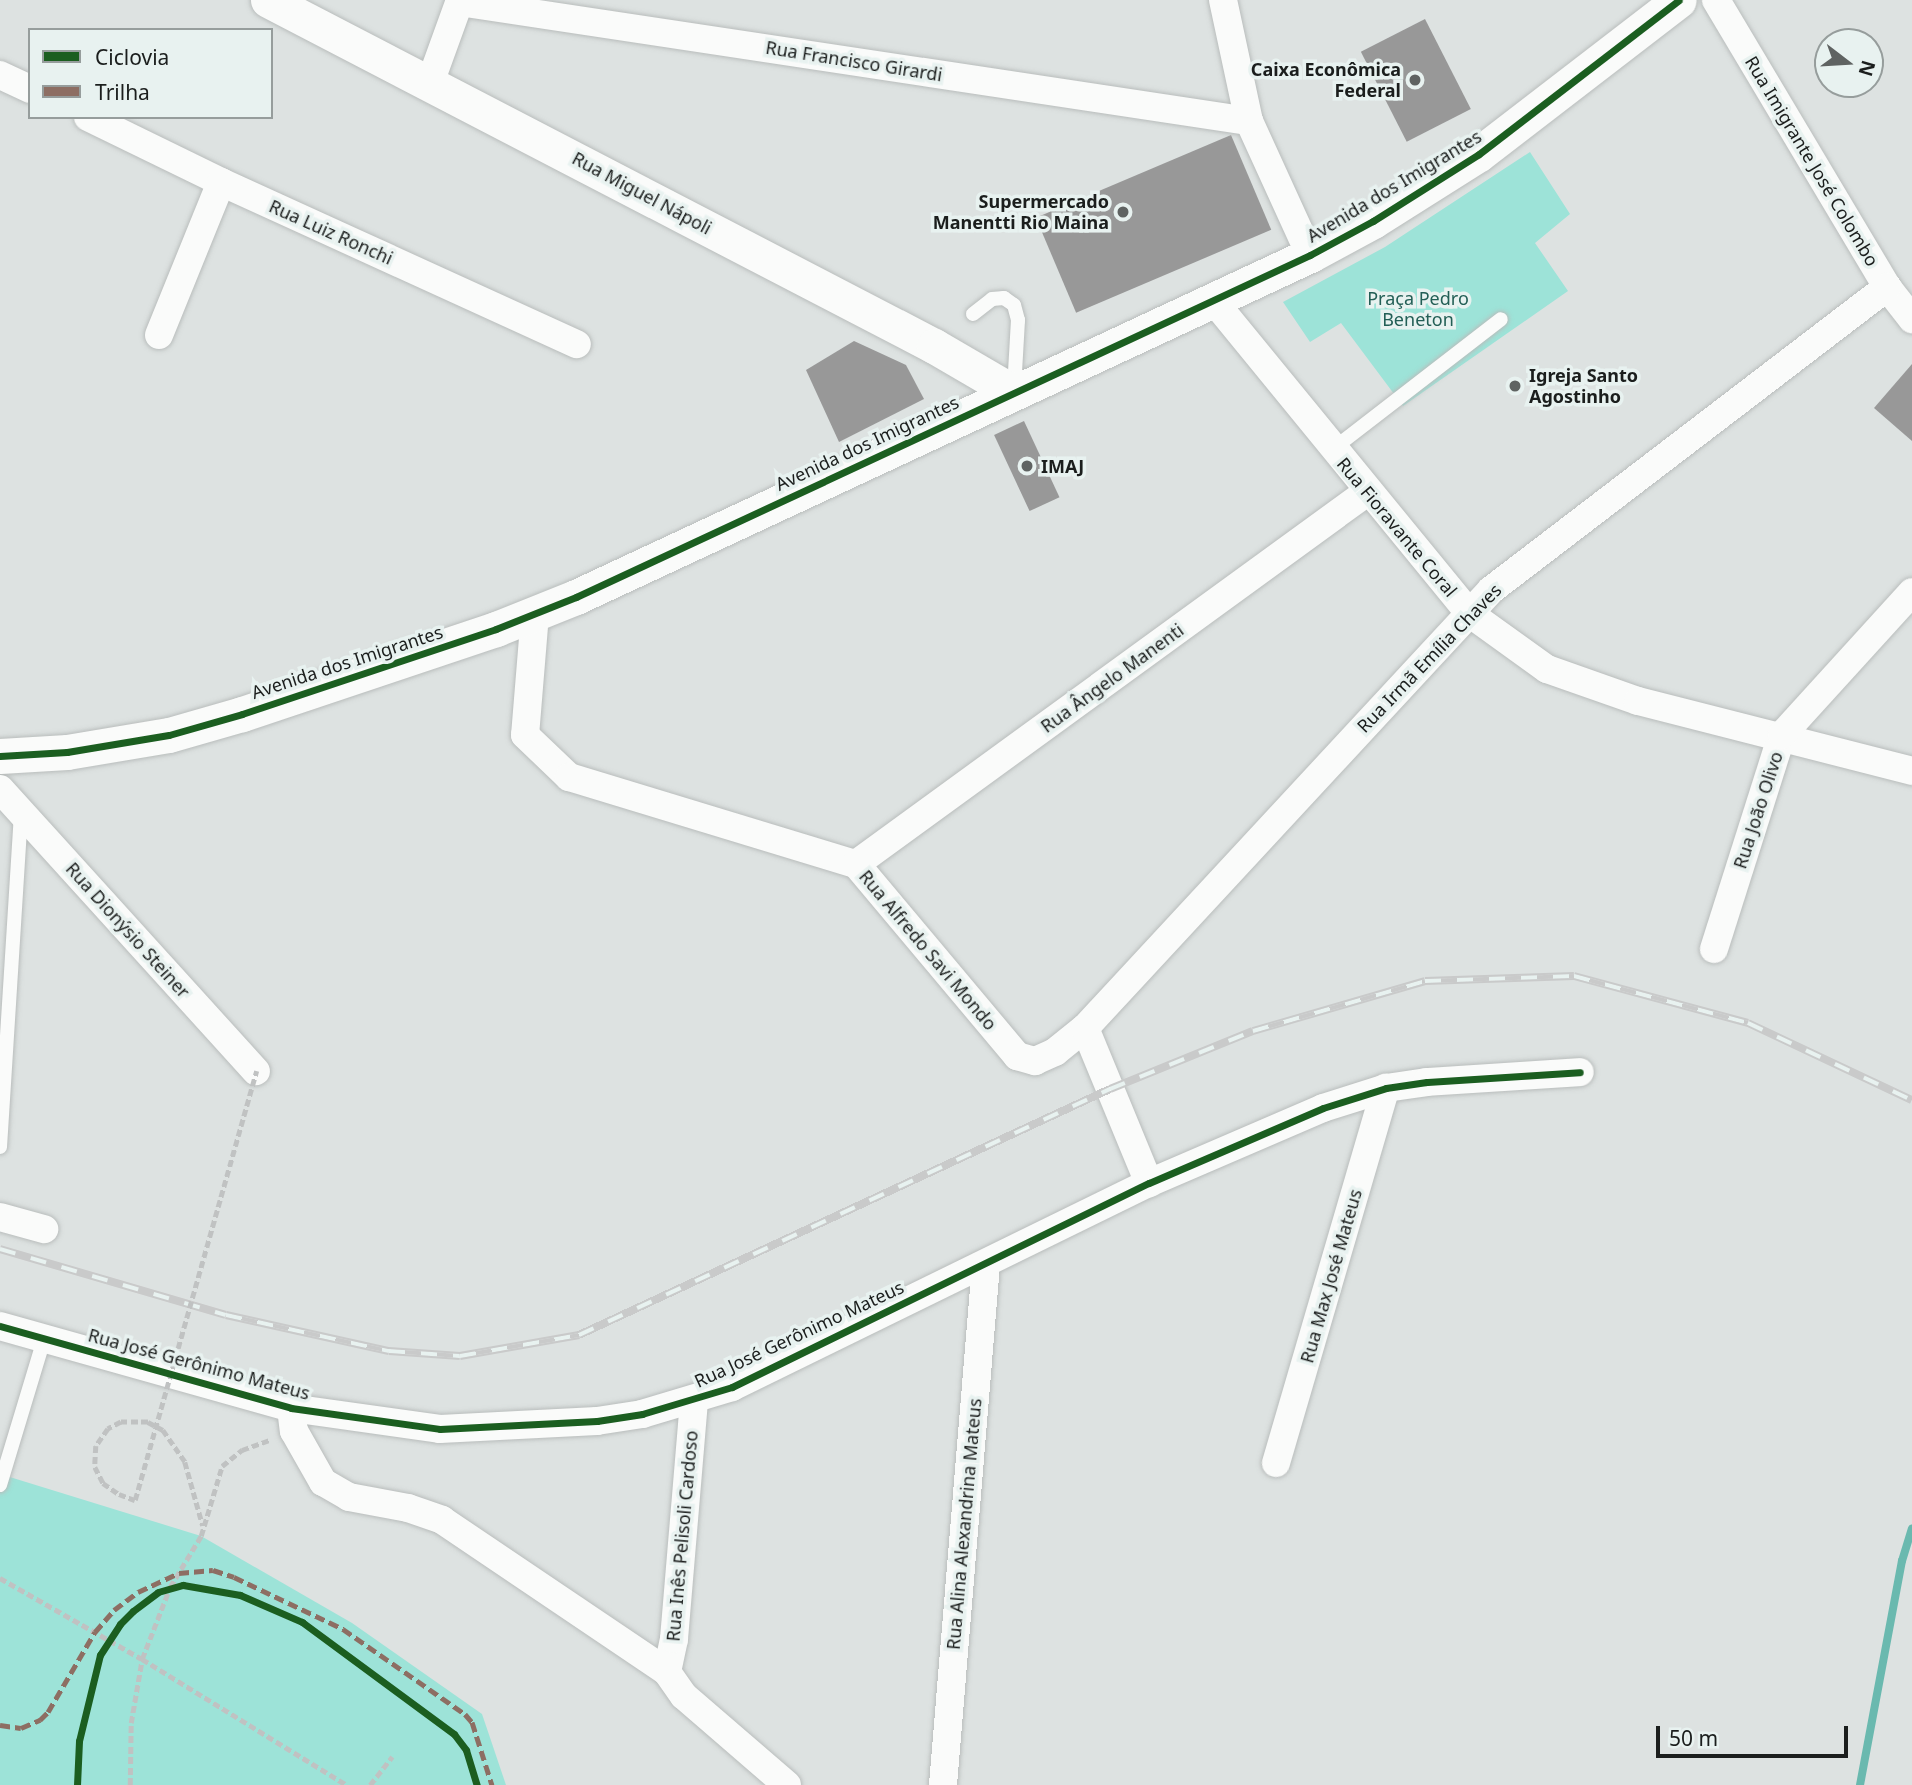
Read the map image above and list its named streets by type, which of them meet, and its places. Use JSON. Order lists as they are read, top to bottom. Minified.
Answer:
{"streets":{"street":["Rua Francisco Girardi","Rua Imigrante José Colombo","Avenida dos Imigrantes","Rua Miguel Nápoli","Rua Luiz Ronchi","Rua Fioravante Coral","Rua Irmã Emília Chaves","Rua Ângelo Manenti","Rua João Olivo","Rua Dionýsio Steiner","Rua Alfredo Savi Mondo","Rua Max José Mateus","Rua José Gerônimo Mateus","Rua Alina Alexandrina Mateus","Rua Inês Pelisoli Cardoso"]},"crossings":[["Rua Imigrante José Colombo","Rua Irmã Emília Chaves"],["Avenida dos Imigrantes","Rua Miguel Nápoli"],["Avenida dos Imigrantes","Rua Fioravante Coral"],["Avenida dos Imigrantes","Rua Alfredo Savi Mondo"],["Rua Fioravante Coral","Rua Irmã Emília Chaves"],["Rua Fioravante Coral","Rua Ângelo Manenti"],["Rua Fioravante Coral","Rua João Olivo"],["Rua Irmã Emília Chaves","Rua Alfredo Savi Mondo"],["Rua Ângelo Manenti","Rua Alfredo Savi Mondo"],["Rua Max José Mateus","Rua José Gerônimo Mateus"],["Rua José Gerônimo Mateus","Rua Alina Alexandrina Mateus"],["Rua José Gerônimo Mateus","Rua Inês Pelisoli Cardoso"]],"parks":["Praça Pedro Beneton"],"places":["Caixa Econômica Federal","Supermercado Manentti Rio Maina","Igreja Santo Agostinho","IMAJ"],"legend":["Ciclovia","Trilha"],"scale_bar":"50 m","north":"right"}
